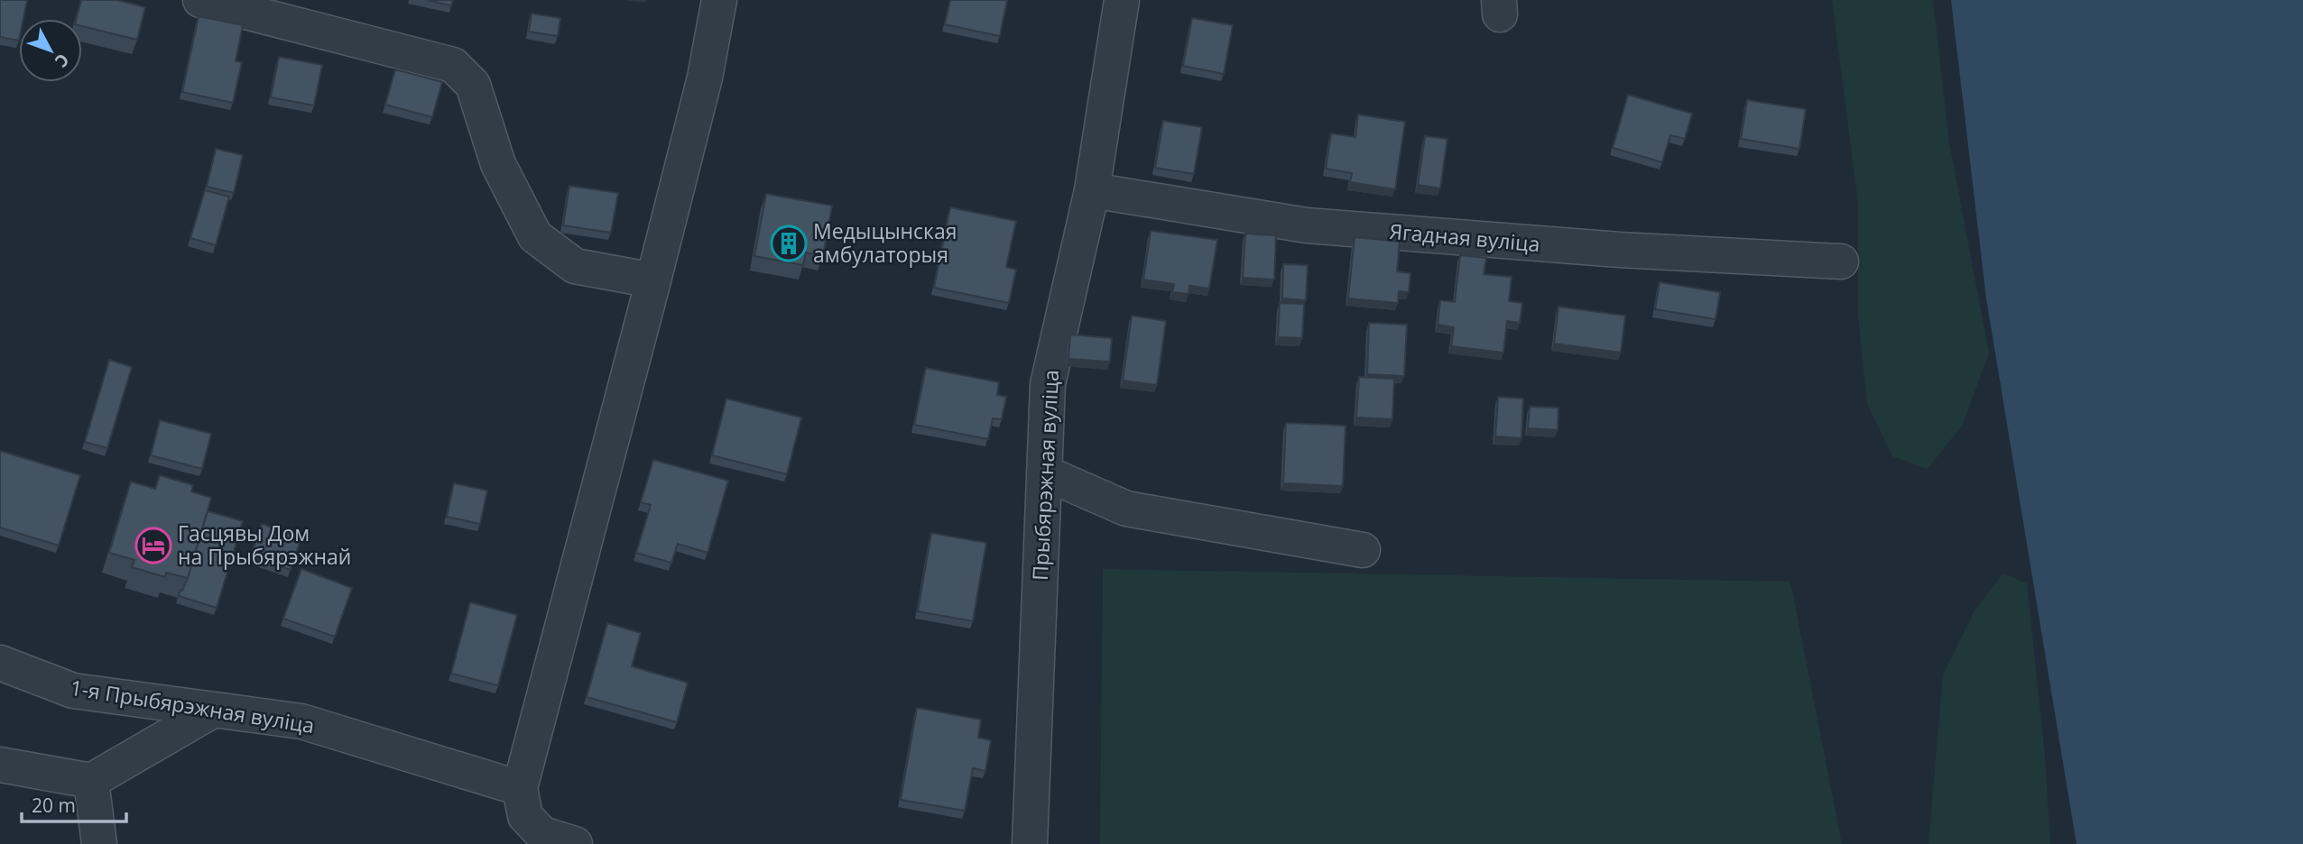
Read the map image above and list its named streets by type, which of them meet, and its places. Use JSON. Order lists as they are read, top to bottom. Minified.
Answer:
{"streets":{"street":["Ягадная вуліца","Прыбярэжная вуліца","1-я Прыбярэжная вуліца"]},"crossings":[["Ягадная вуліца","Прыбярэжная вуліца"]],"places":{"building":["Медыцынская амбулаторыя"],"hotel":["Гасцявы Дом на Прыбярэжнай"]},"scale_bar":"20 m","north":"bottom right"}
